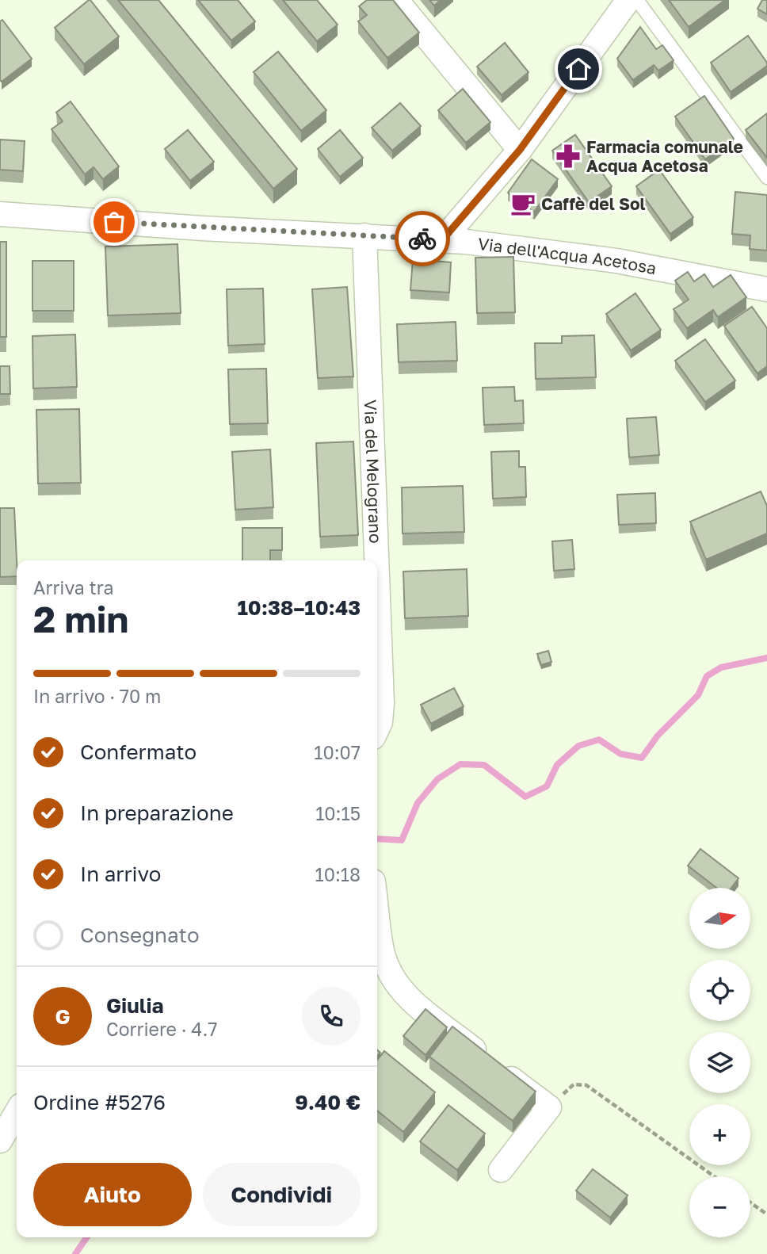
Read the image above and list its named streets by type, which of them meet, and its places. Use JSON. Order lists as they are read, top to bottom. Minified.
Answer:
{"streets":{"street":["Via dell'Acqua Acetosa","Via del Melograno"]},"crossings":[["Via dell'Acqua Acetosa","Via del Melograno"]],"places":{"pharmacy":["Farmacia comunale Acqua Acetosa"],"cafe":["Caffè del Sol"]},"north":"right","page":{"heading":["2 min","Arriva tra","10:38–10:43"],"panel":["Giulia","Corriere · 4.7","Ordine #5276","9.40 €"],"bar":"In arrivo · 70 m","list":[["Confermato","10:07"],["In preparazione","10:15"],["In arrivo","10:18"],"Consegnato"],"map_buttons":["+","−"],"round":"G","buttons":["Aiuto","Condividi"]}}
